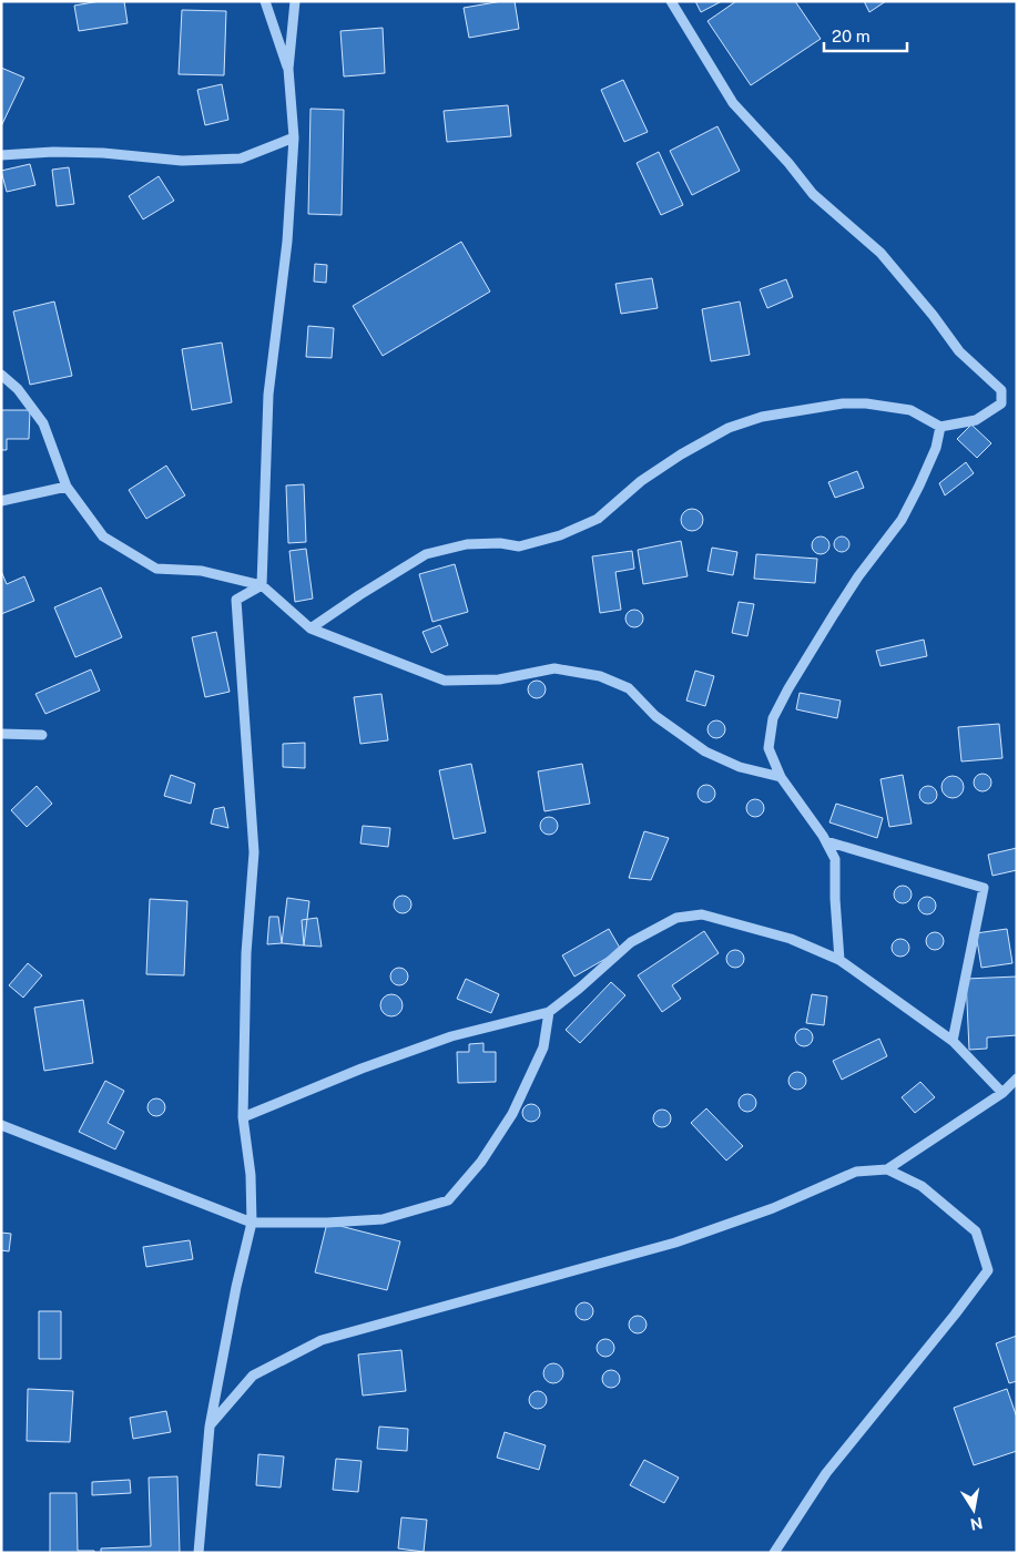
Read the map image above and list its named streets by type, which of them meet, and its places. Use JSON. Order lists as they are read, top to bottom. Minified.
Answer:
{"scale_bar":"20 m","north":"bottom"}
